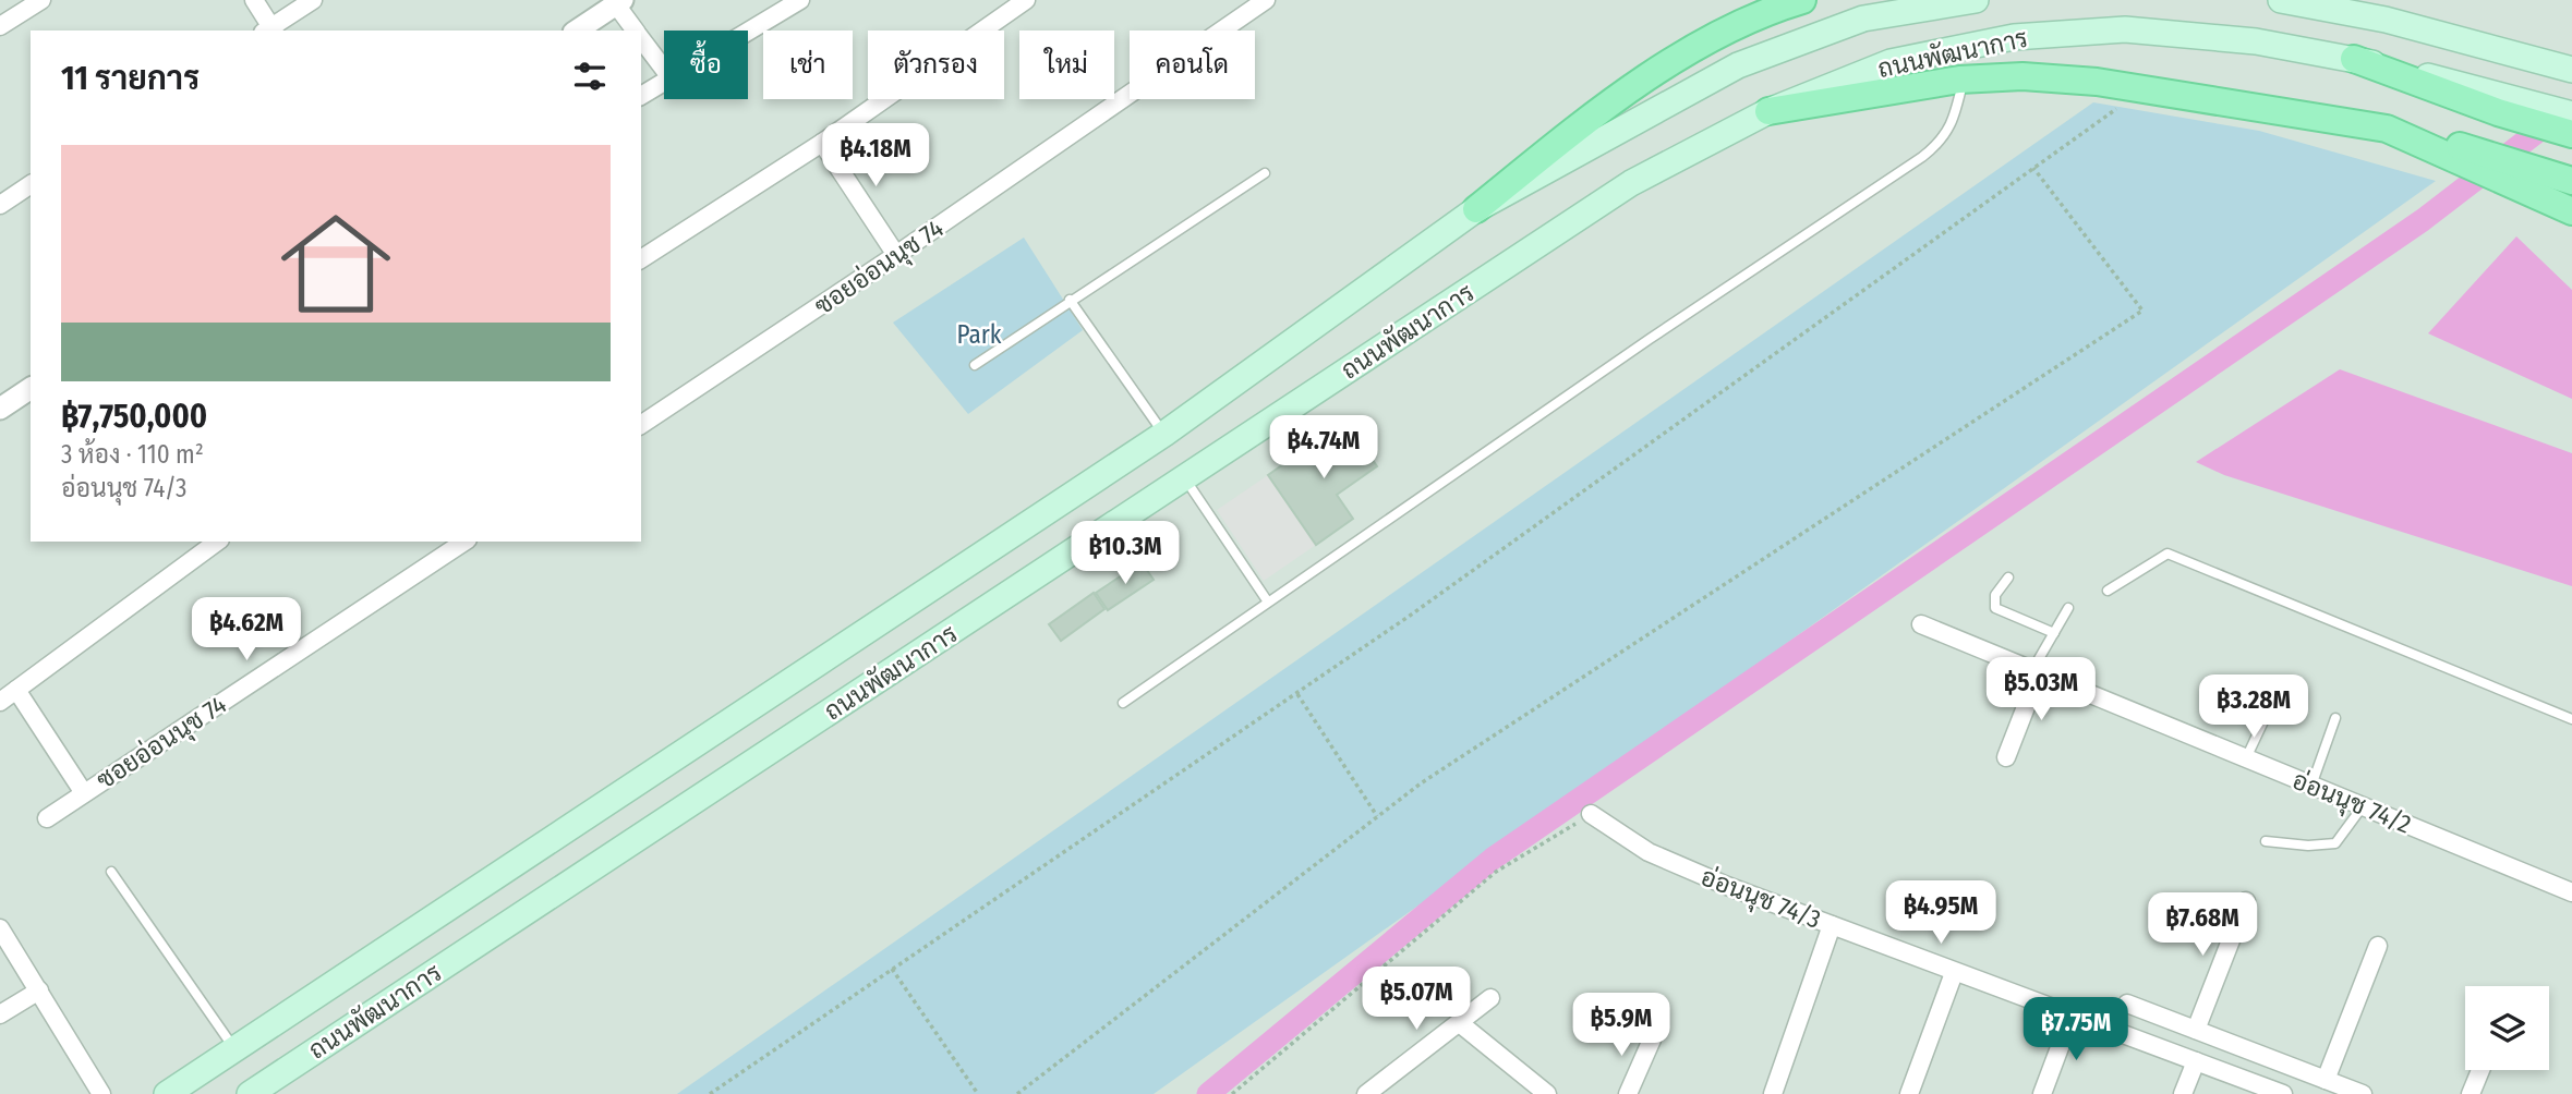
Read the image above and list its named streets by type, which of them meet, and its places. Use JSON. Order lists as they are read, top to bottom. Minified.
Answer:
{"streets":{"main road":["ถนนพัฒนาการ"],"street":["ซอยอ่อนนุช 74","อ่อนนุช 74/2","อ่อนนุช 74/3"]},"parks":["Park"],"page":{"chip":["ซื้อ","เช่า","ตัวกรอง","ใหม่","คอนโด"],"heading":"11 รายการ","list":[{"name":"฿7,750,000","note":"3 ห้อง · 110 m² · อ่อนนุช 74/3"}],"price":["฿4.18M","฿4.74M","฿10.3M","฿4.62M","฿5.03M","฿3.28M","฿4.95M","฿7.68M","฿5.07M","฿5.9M","฿7.75M"]}}
